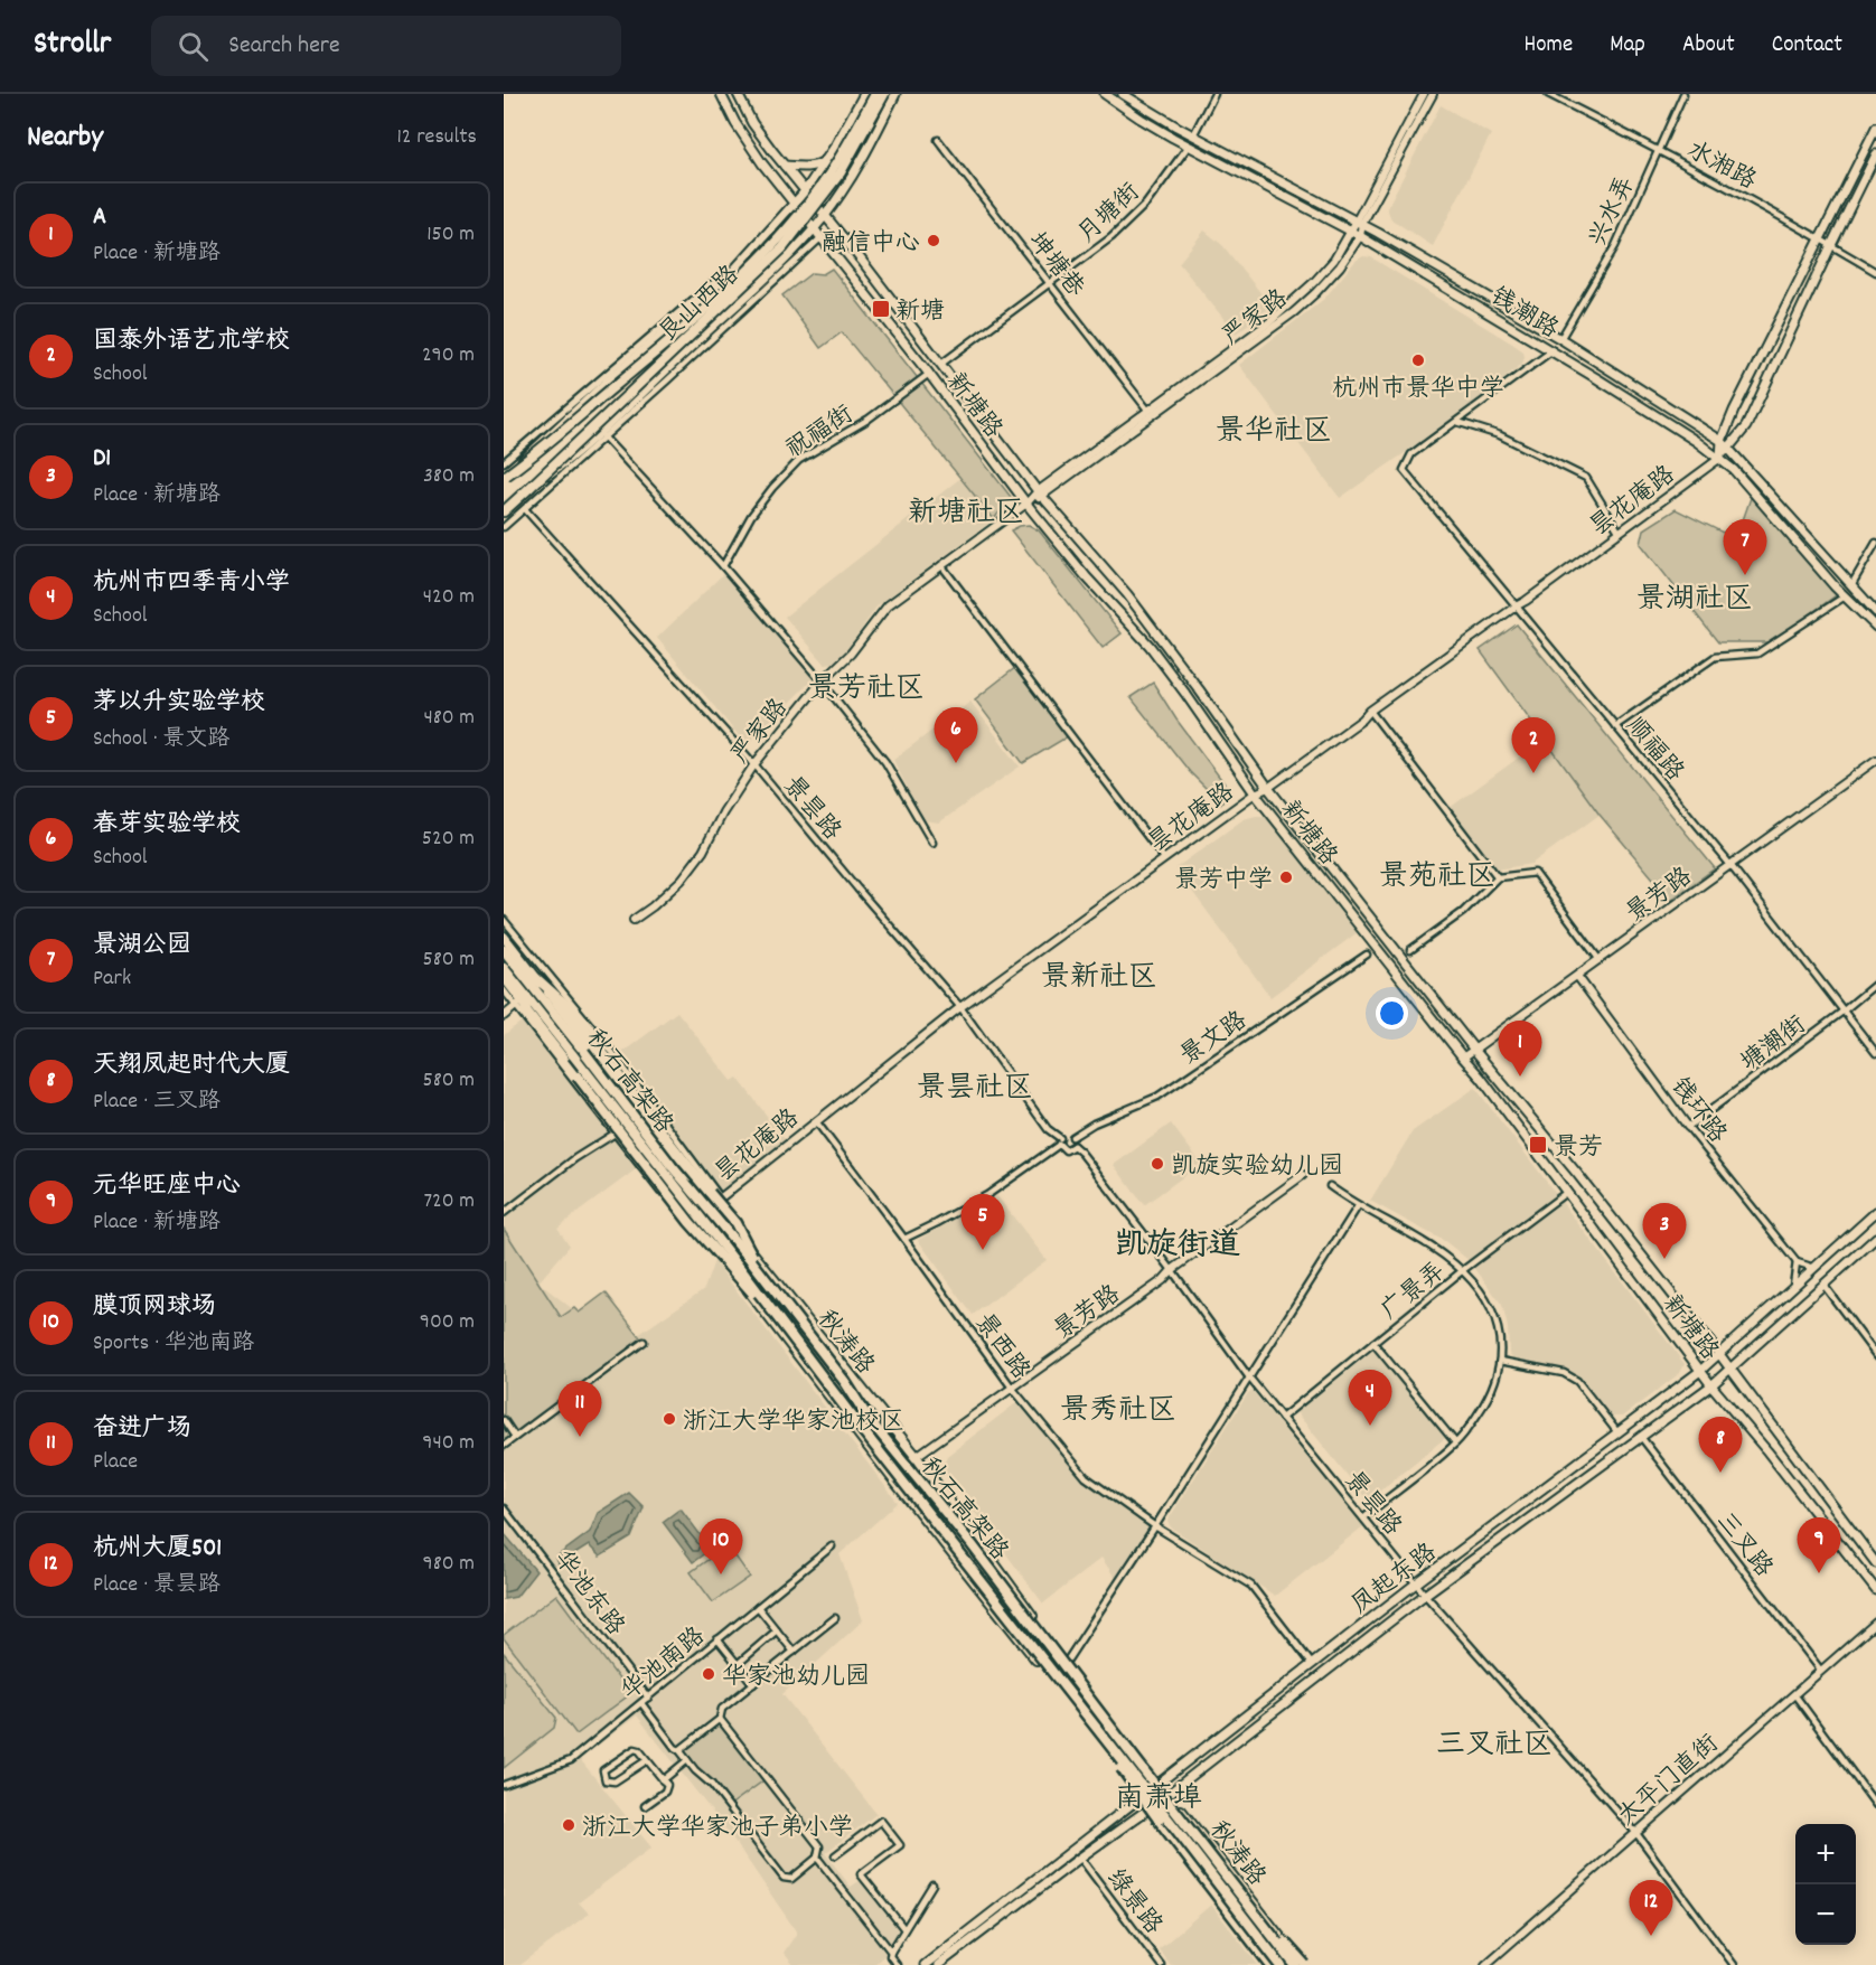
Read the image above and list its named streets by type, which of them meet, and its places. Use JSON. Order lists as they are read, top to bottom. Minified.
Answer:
{"streets":{"highway":["秋石高架路"],"main road":["艮山西路","钱潮路","新塘路","昙花庵路","秋涛路","凤起东路"],"street":["水湘路","兴水弄","月塘街","坤塘巷","严家路","祝福街","顺福路","景昙路","景芳路","景文路","塘潮街","钱环路","广景弄","景西路","三叉路","华池东路","华池南路","太平门直街","绿景路"]},"crossings":[["水湘路","兴水弄"],["水湘路","昙花庵路"],["兴水弄","钱潮路"],["月塘街","坤塘巷"],["月塘街","钱潮路"],["月塘街","新塘路"],["坤塘巷","严家路"],["艮山西路","新塘路"],["钱潮路","严家路"],["钱潮路","昙花庵路"],["严家路","新塘路"],["严家路","景昙路"],["新塘路","祝福街"],["新塘路","昙花庵路"],["新塘路","景芳路"],["新塘路","广景弄"],["新塘路","凤起东路"],["昙花庵路","顺福路"],["昙花庵路","景昙路"],["昙花庵路","秋涛路"],["昙花庵路","景西路"],["顺福路","景芳路"],["顺福路","塘潮街"],["景昙路","景芳路"],["景昙路","广景弄"],["景昙路","凤起东路"],["景昙路","太平门直街"],["景芳路","钱环路"],["景芳路","秋涛路"],["景芳路","景西路"],["塘潮街","钱环路"],["秋石高架路","秋涛路"],["秋涛路","凤起东路"],["景西路","凤起东路"],["三叉路","凤起东路"],["三叉路","太平门直街"],["凤起东路","绿景路"],["华池东路","华池南路"]],"districts":["景华社区","新塘社区","景湖社区","景芳社区","景苑社区","景新社区","景昙社区","凯旋街道","景秀社区","三叉社区","南萧埠"],"places":{"other":["融信中心","杭州市景华中学","景芳中学","凯旋实验幼儿园","浙江大学华家池校区","华家池幼儿园","浙江大学华家池子弟小学"],"transit":["新塘","景芳"]},"page":{"header":"Strollr","search":"Search here","nav":["Home","Map","About","Contact"],"heading":["Nearby","12 results"],"list":[{"mark":"1","name":"A","note":"Place · 新塘路","value":"150 m"},{"mark":"2","name":"国泰外语艺术学校","note":"School","value":"290 m"},{"mark":"3","name":"D1","note":"Place · 新塘路","value":"380 m"},{"mark":"4","name":"杭州市四季青小学","note":"School","value":"420 m"},{"mark":"5","name":"茅以升实验学校","note":"School · 景文路","value":"480 m"},{"mark":"6","name":"春芽实验学校","note":"School","value":"520 m"},{"mark":"7","name":"景湖公园","note":"Park","value":"580 m"},{"mark":"8","name":"天翔凤起时代大厦","note":"Place · 三叉路","value":"580 m"},{"mark":"9","name":"元华旺座中心","note":"Place · 新塘路","value":"720 m"},{"mark":"10","name":"膜顶网球场","note":"Sports · 华池南路","value":"900 m"},{"mark":"11","name":"奋进广场","note":"Place","value":"940 m"},{"mark":"12","name":"杭州大厦501","note":"Place · 景昙路","value":"980 m"}],"pins":["7","6","2","1","5","3","4","11","8","9","10","12"],"map_buttons":["+","−"]}}
